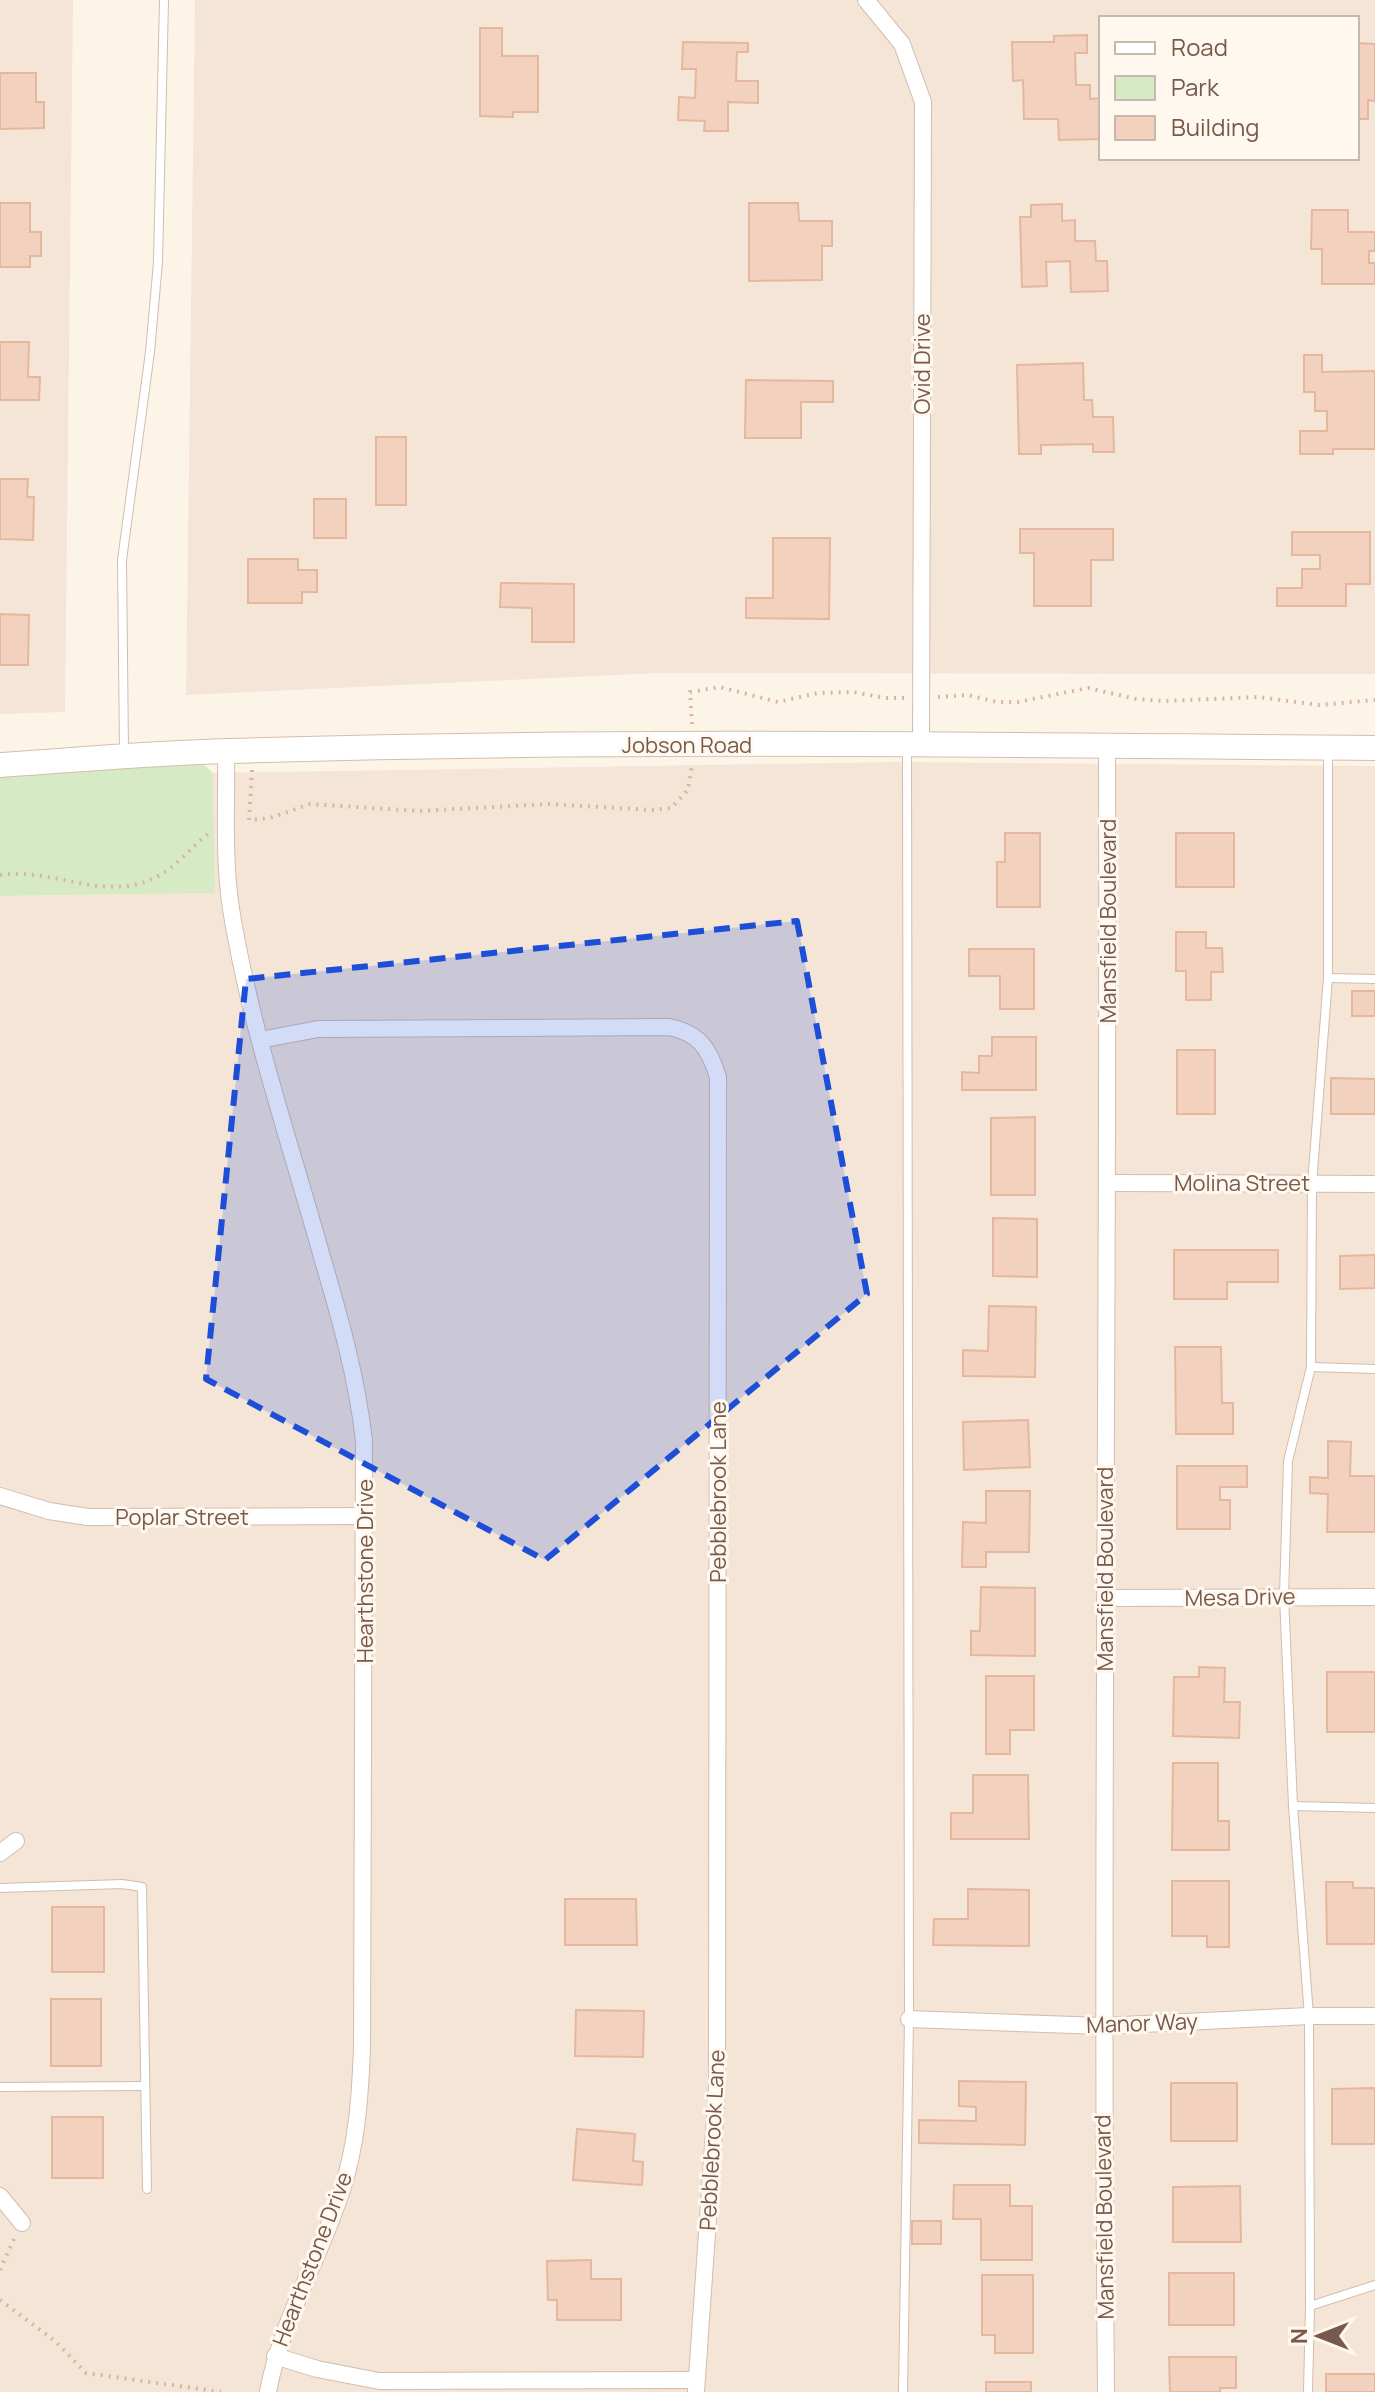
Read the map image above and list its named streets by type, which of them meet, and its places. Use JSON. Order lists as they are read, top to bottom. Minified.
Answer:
{"streets":{"street":["Ovid Drive","Jobson Road","Mansfield Boulevard","Molina Street","Pebblebrook Lane","Poplar Street","Hearthstone Drive","Mesa Drive","Manor Way"]},"crossings":[["Ovid Drive","Jobson Road"],["Jobson Road","Mansfield Boulevard"],["Jobson Road","Hearthstone Drive"],["Mansfield Boulevard","Molina Street"],["Mansfield Boulevard","Mesa Drive"],["Mansfield Boulevard","Manor Way"],["Pebblebrook Lane","Hearthstone Drive"],["Poplar Street","Hearthstone Drive"]],"legend":["Road","Park","Building"],"north":"left"}
